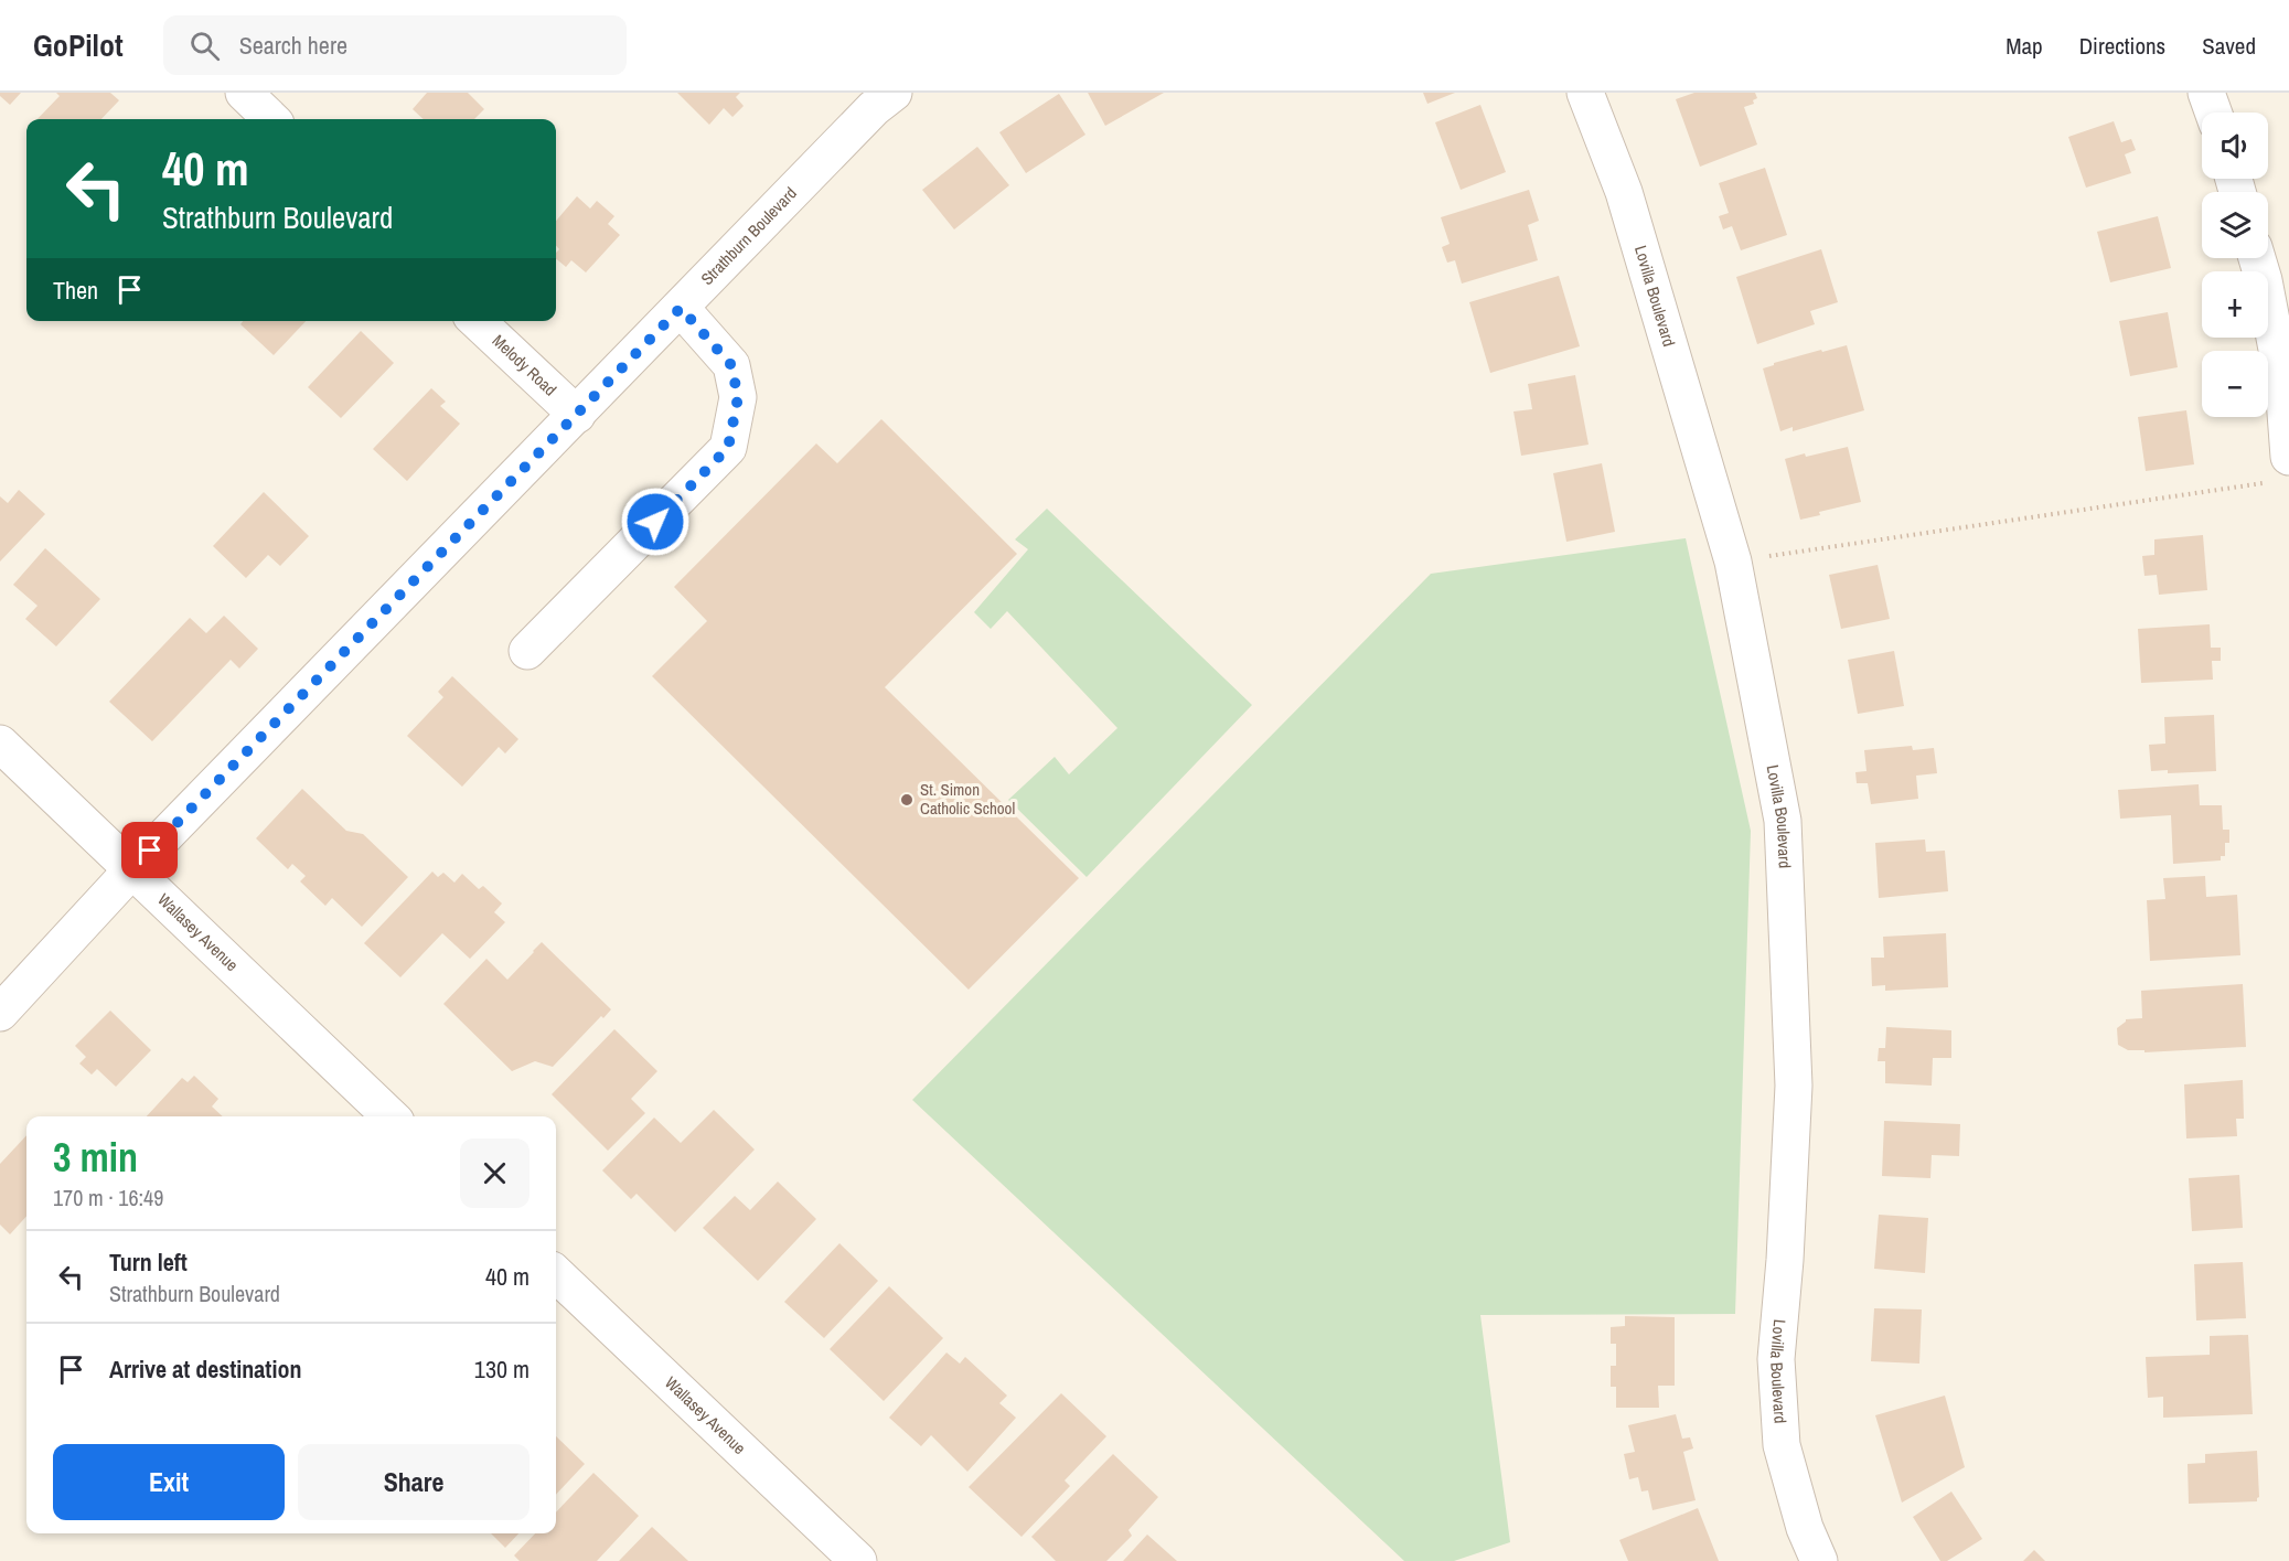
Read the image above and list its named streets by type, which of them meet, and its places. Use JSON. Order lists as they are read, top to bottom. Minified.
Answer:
{"streets":{"street":["Strathburn Boulevard","Lovilla Boulevard","Melody Road","Wallasey Avenue"]},"crossings":[["Strathburn Boulevard","Melody Road"],["Strathburn Boulevard","Wallasey Avenue"]],"places":["St. Simon Catholic School"],"page":{"header":"GoPilot","search":"Search here","nav":["Map","Directions","Saved"],"map_buttons":["+","−"],"turn":["40 m","Strathburn Boulevard"],"then":"Then","heading":["3 min","170 m · 16:49"],"list":[{"name":"Turn left","note":"Strathburn Boulevard","value":"40 m"},{"name":"Arrive at destination","value":"130 m"}],"buttons":["Exit","Share"]}}
